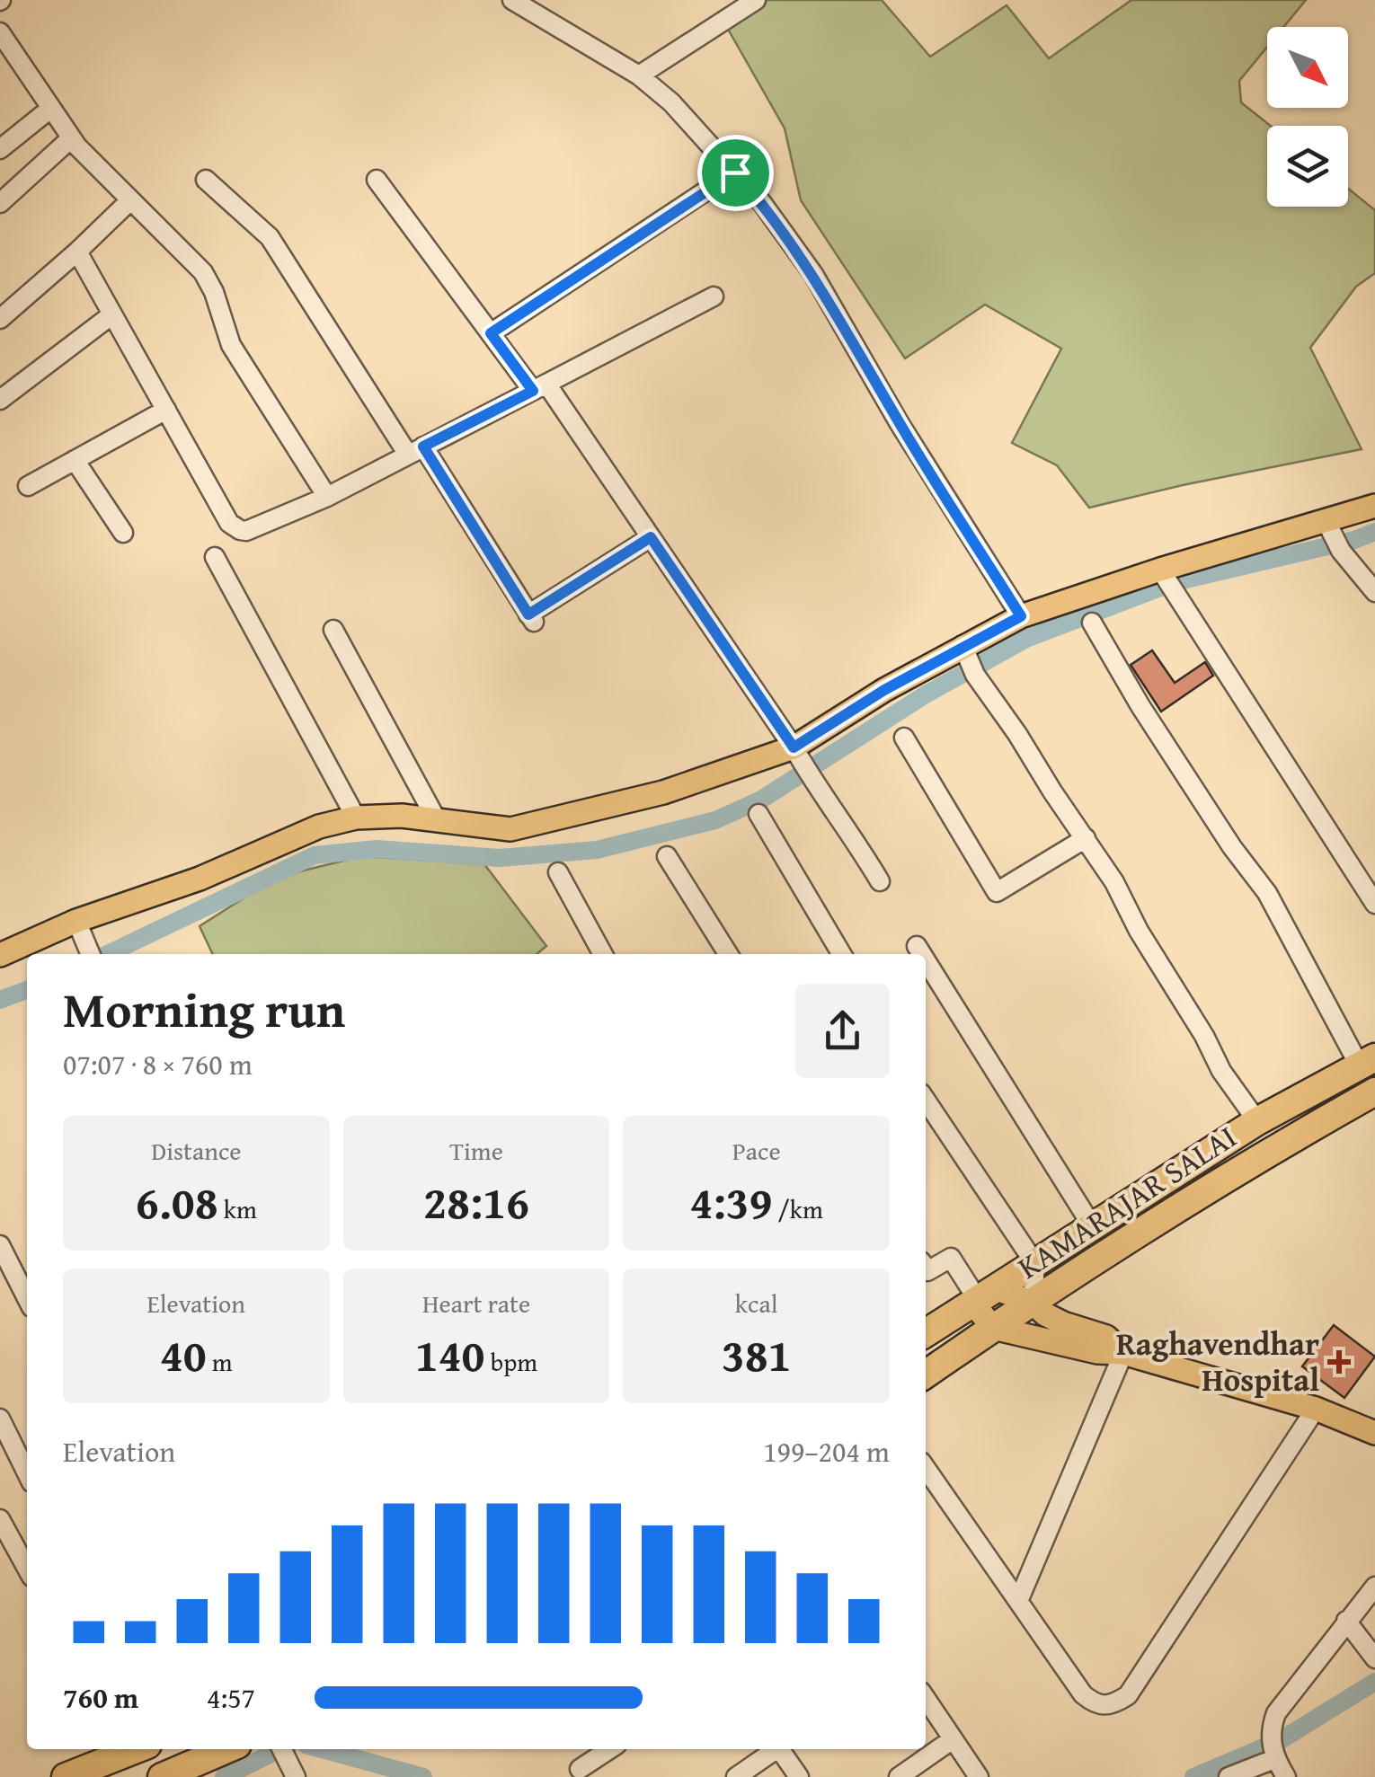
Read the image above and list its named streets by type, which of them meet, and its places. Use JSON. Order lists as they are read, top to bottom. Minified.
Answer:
{"streets":{"highway":["KAMARAJAR SALAI"]},"places":{"health":["Raghavendhar Hospital"]},"north":"bottom right","page":{"heading":["Morning run","07:07 · 8 × 760 m"],"stats":[["Distance","6.08 km"],["Time","28:16"],["Pace","4:39 /km"],["Elevation","40 m"],["Heart rate","140 bpm"],["kcal","381"]],"chart":["Elevation","199–204 m"],"list":[{"name":"760 m","note":"4:57"}]}}
